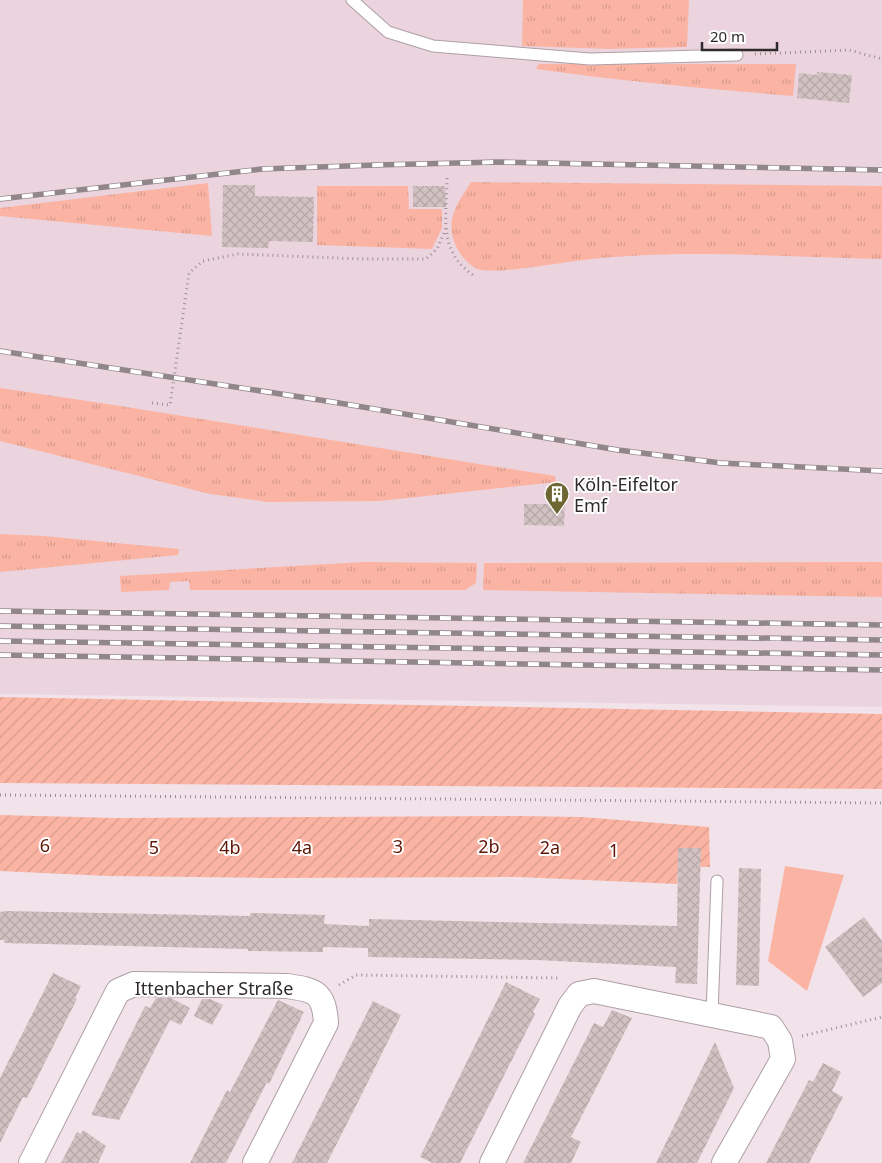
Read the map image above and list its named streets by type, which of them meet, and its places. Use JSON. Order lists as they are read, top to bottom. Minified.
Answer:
{"streets":{"street":["Ittenbacher Straße"]},"parks":["6","3","2b","5","4b","4a","2a","1"],"places":{"building":["Köln-Eifeltor Emf"]},"scale_bar":"20 m"}
